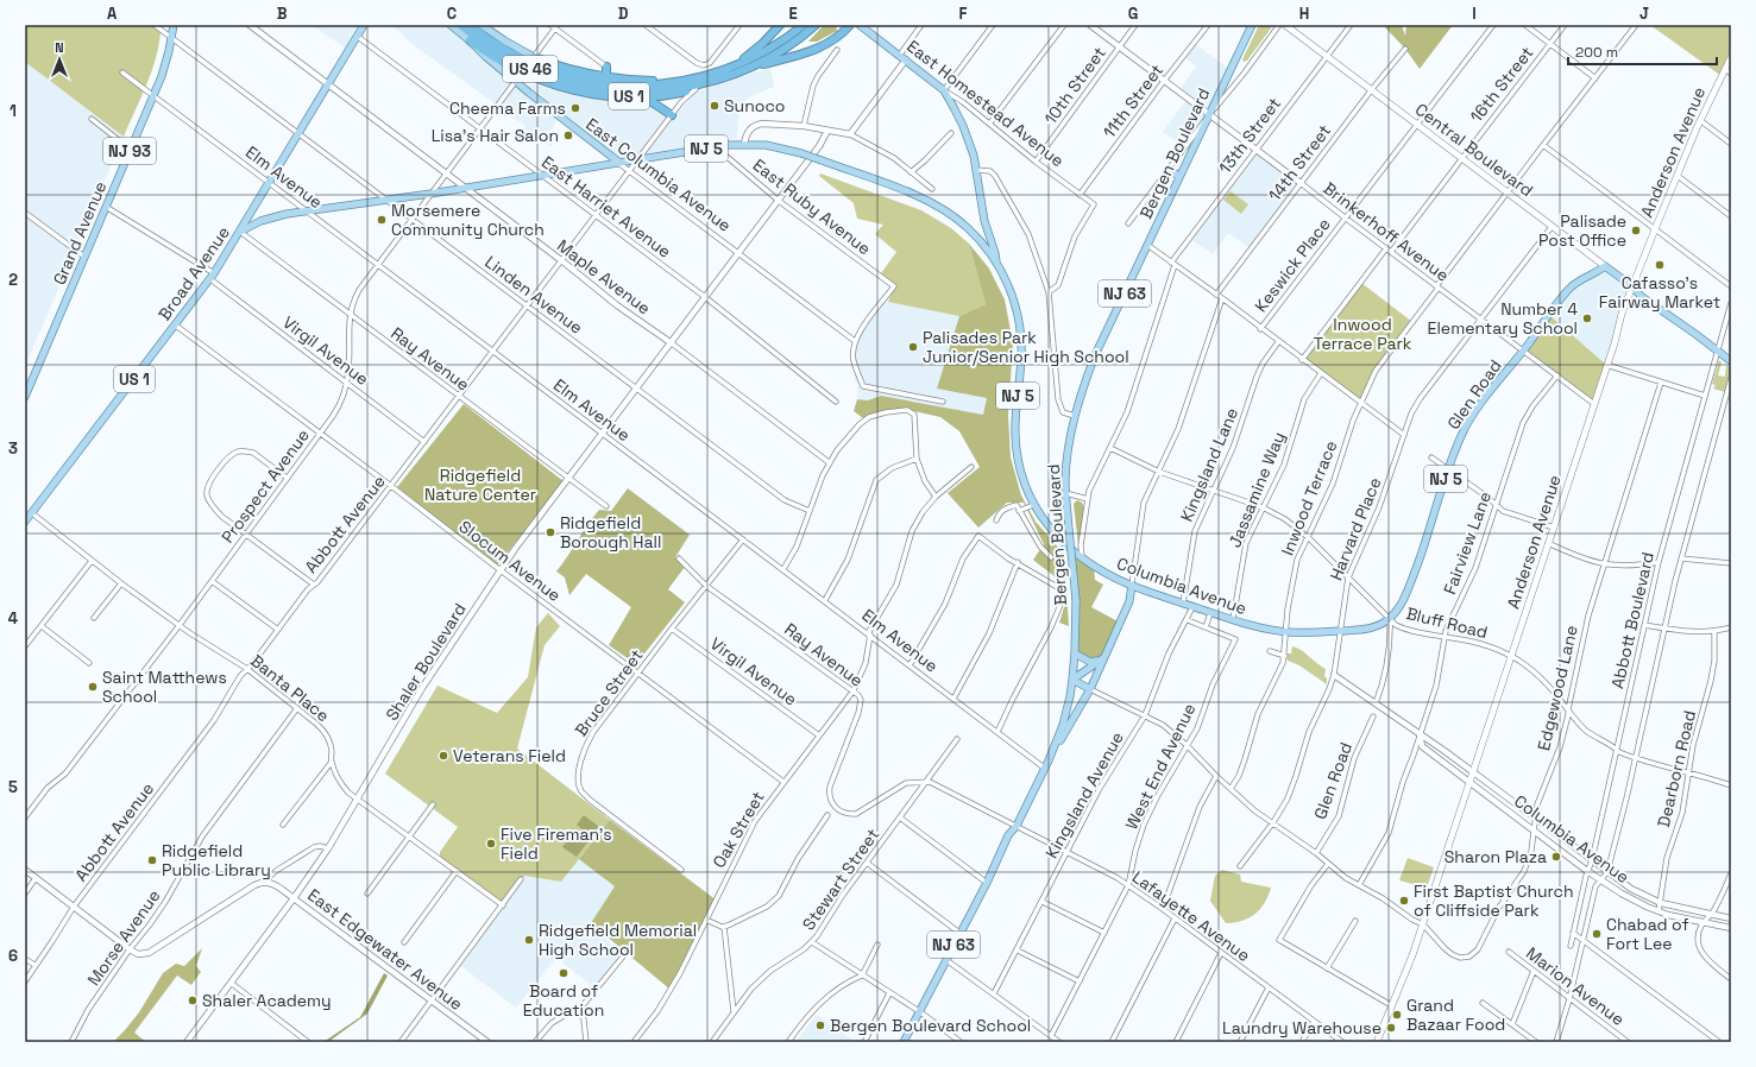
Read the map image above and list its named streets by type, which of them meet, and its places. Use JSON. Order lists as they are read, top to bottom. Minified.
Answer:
{"streets":{"highway":["US 46","US 1"],"main road":["East Homestead Avenue","NJ 5","Central Boulevard","NJ 93","Anderson Avenue","Bergen Boulevard","East Columbia Avenue","Grand Avenue","Broad Avenue","NJ 63","Glen Road","Columbia Avenue"],"street":["16th Street","10th Street","11th Street","13th Street","14th Street","Elm Avenue","East Harriet Avenue","East Ruby Avenue","Brinkerhoff Avenue","Keswick Place","Maple Avenue","Linden Avenue","Virgil Avenue","Ray Avenue","Kingsland Lane","Prospect Avenue","Jassamine Way","Inwood Terrace","Abbott Avenue","Harvard Place","Fairview Lane","Slocum Avenue","Abbott Boulevard","Bluff Road","Shaler Boulevard","Banta Place","Edgewood Lane","Bruce Street","West End Avenue","Dearborn Road","Kingsland Avenue","Oak Street","Stewart Street","Lafayette Avenue","Morse Avenue","East Edgewater Avenue","Marion Avenue"]},"crossings":[["US 46","US 1"],["US 46","Abbott Avenue"],["16th Street","Central Boulevard"],["16th Street","Brinkerhoff Avenue"],["10th Street","East Homestead Avenue"],["US 1","East Columbia Avenue"],["US 1","Prospect Avenue"],["US 1","Abbott Avenue"],["11th Street","East Homestead Avenue"],["13th Street","Central Boulevard"],["13th Street","Columbia Avenue"],["13th Street","Bluff Road"],["NJ 5","East Columbia Avenue"],["NJ 5","Elm Avenue"],["NJ 5","East Harriet Avenue"],["NJ 5","East Ruby Avenue"],["NJ 5","Broad Avenue"],["NJ 5","Maple Avenue"],["NJ 5","Linden Avenue"],["NJ 5","Ray Avenue"],["NJ 5","Glen Road"],["NJ 5","Prospect Avenue"],["NJ 5","Inwood Terrace"],["NJ 5","Abbott Avenue"],["NJ 5","Harvard Place"],["NJ 5","Columbia Avenue"],["NJ 5","Bluff Road"],["Central Boulevard","Anderson Avenue"],["Central Boulevard","14th Street"],["Central Boulevard","Keswick Place"],["Central Boulevard","Glen Road"],["Central Boulevard","Inwood Terrace"],["Central Boulevard","Harvard Place"],["Central Boulevard","Abbott Boulevard"],["Anderson Avenue","Brinkerhoff Avenue"],["Anderson Avenue","Columbia Avenue"],["Anderson Avenue","Bluff Road"],["Anderson Avenue","Edgewood Lane"],["Bergen Boulevard","Elm Avenue"],["Bergen Boulevard","Lafayette Avenue"],["14th Street","Brinkerhoff Avenue"],["East Columbia Avenue","East Ruby Avenue"],["East Columbia Avenue","Prospect Avenue"],["East Columbia Avenue","Abbott Avenue"],["East Columbia Avenue","Shaler Boulevard"],["Elm Avenue","Grand Avenue"],["Elm Avenue","Broad Avenue"],["Elm Avenue","Prospect Avenue"],["Elm Avenue","Abbott Avenue"],["Elm Avenue","Shaler Boulevard"],["Elm Avenue","Bruce Street"],["Elm Avenue","Oak Street"],["East Harriet Avenue","Broad Avenue"],["East Harriet Avenue","Prospect Avenue"],["East Harriet Avenue","Abbott Avenue"],["East Harriet Avenue","Shaler Boulevard"],["East Ruby Avenue","Shaler Boulevard"],["Brinkerhoff Avenue","Keswick Place"],["Brinkerhoff Avenue","Glen Road"],["Brinkerhoff Avenue","Inwood Terrace"],["Brinkerhoff Avenue","Harvard Place"],["Brinkerhoff Avenue","Fairview Lane"],["Grand Avenue","Linden Avenue"],["Broad Avenue","Maple Avenue"],["Broad Avenue","Linden Avenue"],["Broad Avenue","Virgil Avenue"],["Broad Avenue","Ray Avenue"],["Broad Avenue","Slocum Avenue"],["Broad Avenue","Banta Place"],["Maple Avenue","Prospect Avenue"],["Maple Avenue","Abbott Avenue"],["Maple Avenue","Shaler Boulevard"],["Linden Avenue","Prospect Avenue"],["Linden Avenue","Abbott Avenue"],["Linden Avenue","Shaler Boulevard"],["Virgil Avenue","Prospect Avenue"],["Virgil Avenue","Abbott Avenue"],["Virgil Avenue","Bruce Street"],["Virgil Avenue","Oak Street"],["Ray Avenue","Prospect Avenue"],["Ray Avenue","Abbott Avenue"],["Ray Avenue","Shaler Boulevard"],["Ray Avenue","Bruce Street"],["Ray Avenue","Oak Street"],["Ray Avenue","Stewart Street"],["Glen Road","Bluff Road"],["Glen Road","Edgewood Lane"],["Kingsland Lane","Columbia Avenue"],["Kingsland Lane","Bluff Road"],["Prospect Avenue","Slocum Avenue"],["Prospect Avenue","Banta Place"],["Jassamine Way","Columbia Avenue"],["Jassamine Way","Bluff Road"],["Inwood Terrace","Columbia Avenue"],["Inwood Terrace","Bluff Road"],["Inwood Terrace","Edgewood Lane"],["Abbott Avenue","Slocum Avenue"],["Abbott Avenue","Banta Place"],["Harvard Place","Columbia Avenue"],["Harvard Place","Bluff Road"],["Harvard Place","Edgewood Lane"],["Fairview Lane","Columbia Avenue"],["Fairview Lane","Bluff Road"],["Fairview Lane","Edgewood Lane"],["Slocum Avenue","Shaler Boulevard"],["Slocum Avenue","Bruce Street"],["Slocum Avenue","Oak Street"],["Columbia Avenue","Abbott Boulevard"],["Columbia Avenue","Edgewood Lane"],["Columbia Avenue","Dearborn Road"],["Columbia Avenue","Kingsland Avenue"],["Abbott Boulevard","Bluff Road"],["Abbott Boulevard","Marion Avenue"],["Bluff Road","Edgewood Lane"],["Bluff Road","Dearborn Road"],["Shaler Boulevard","Banta Place"],["Shaler Boulevard","East Edgewater Avenue"],["Banta Place","Morse Avenue"],["Edgewood Lane","West End Avenue"],["Edgewood Lane","Kingsland Avenue"],["West End Avenue","Lafayette Avenue"],["Kingsland Avenue","Lafayette Avenue"]],"parks":["Inwood Terrace Park","Ridgefield Nature Center"],"places":["Sunoco","Cheema Farms","Lisa's Hair Salon","Morsemere Community Church","Palisade Post Office","Cafasso's Fairway Market","Number 4 Elementary School","Palisades Park Junior/Senior High School","Ridgefield Borough Hall","Saint Matthews School","Veterans Field","Five Fireman's Field","Sharon Plaza","Ridgefield Public Library","First Baptist Church of Cliffside Park","Chabad of Fort Lee","Ridgefield Memorial High School","Board of Education","Shaler Academy","Grand Bazaar Food","Bergen Boulevard School","Laundry Warehouse"],"scale_bar":"200 m","north":"top","grid":{"columns":["A","B","C","D","E","F","G","H","I","J"],"rows":["1","2","3","4","5","6"]}}
